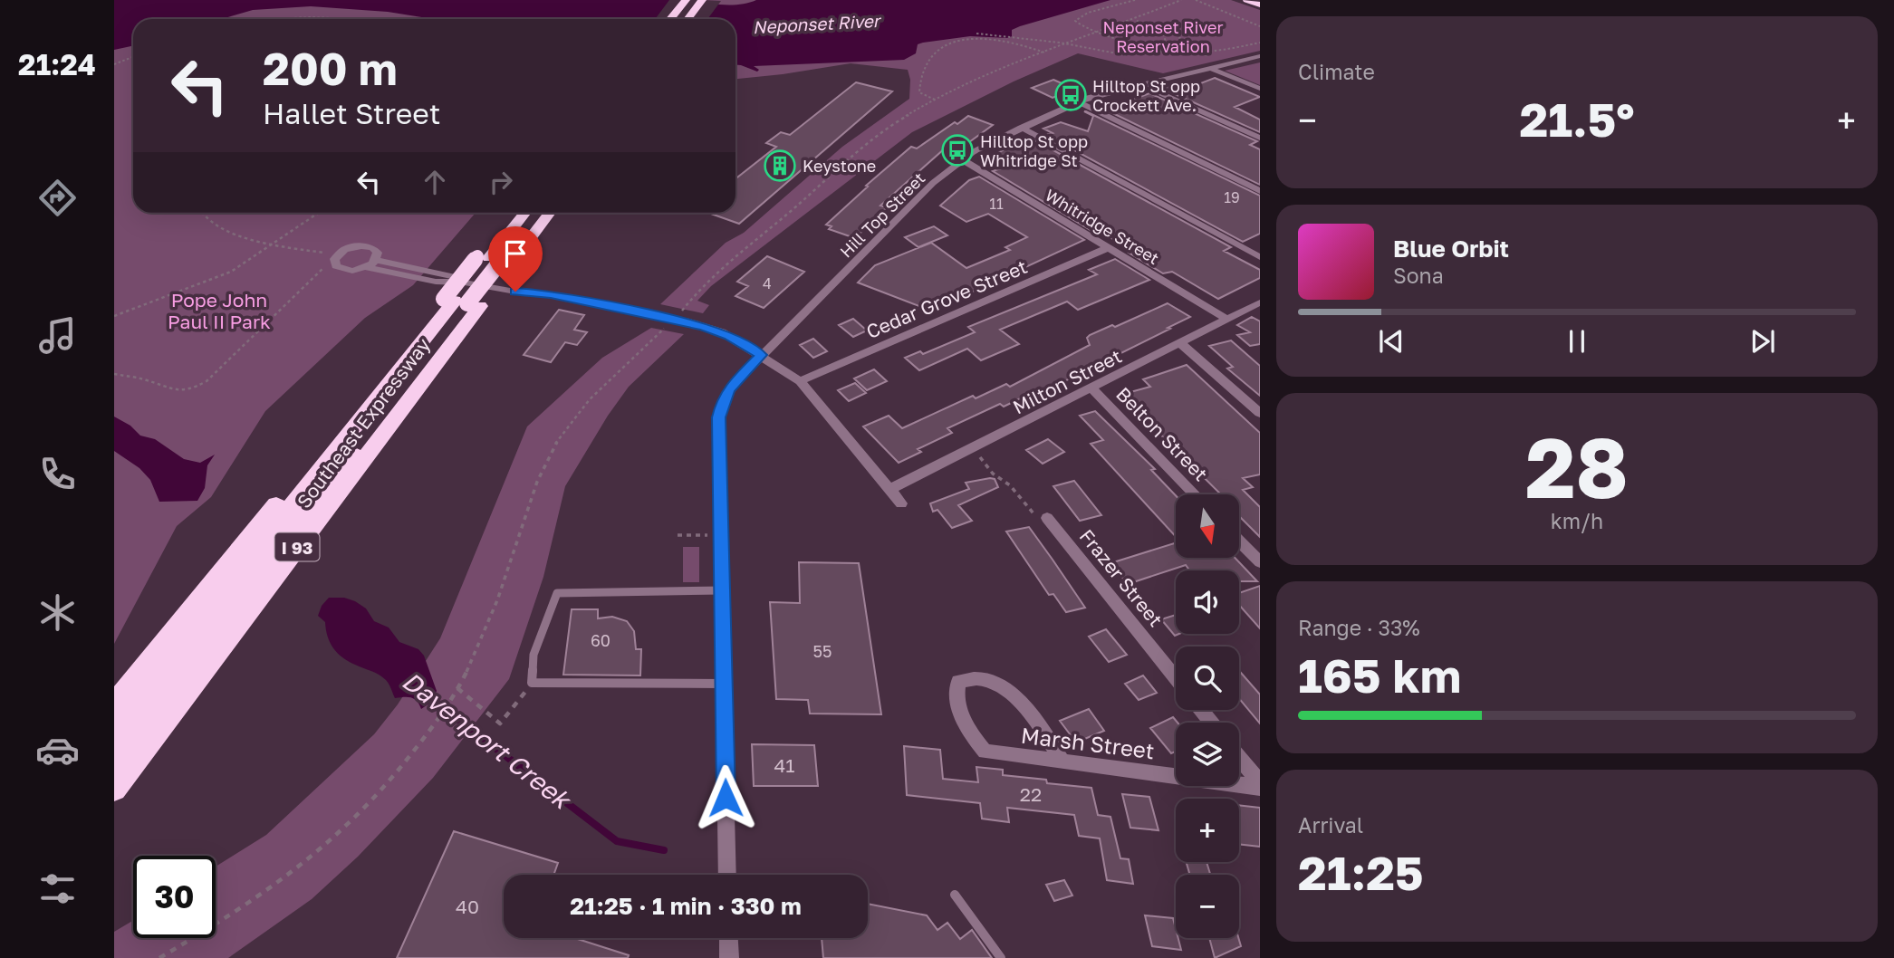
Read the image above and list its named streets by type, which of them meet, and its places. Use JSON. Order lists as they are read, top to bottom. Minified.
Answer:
{"streets":{"highway":["Southeast Expressway","I 93"],"street":["Hill Top Street","Whitridge Street","Cedar Grove Street","Milton Street","Belton Street","Frazer Street","Marsh Street"]},"crossings":[["Hill Top Street","Whitridge Street"],["Whitridge Street","Cedar Grove Street"],["Whitridge Street","Milton Street"],["Milton Street","Belton Street"],["Southeast Expressway","I 93"]],"water":["Neponset River","Davenport Creek"],"parks":["Neponset River Reservation","Pope John Paul II Park"],"places":{"bus stop":["Hilltop St opp Crockett Ave.","Hilltop St opp Whitridge St"],"building":["Keystone"]},"house_numbers":["19","11","4","60","55","41","22","40"],"north":"bottom","page":{"tabs":"21:24","tile":["Climate",["28","km/h"],["Range · 33%","165 km"],["Arrival","21:25"]],"turn":["200 m","Hallet Street"],"heat":["−","21.5°","+"],"song":["Blue Orbit","Sona"],"map_buttons":["+","−"],"limit":"30","trip":"21:25 · 1 min · 330 m"}}
